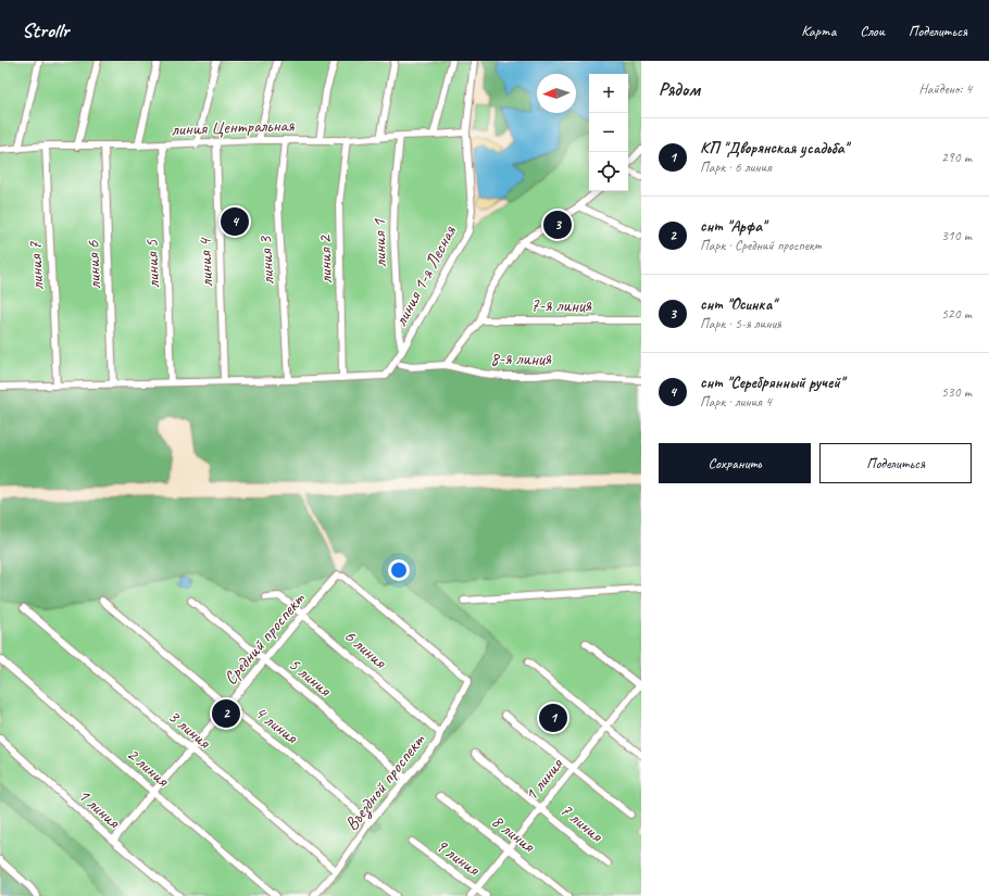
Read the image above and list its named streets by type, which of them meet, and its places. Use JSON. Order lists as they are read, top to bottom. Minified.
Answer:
{"streets":{"street":["линия Центральная","линия 1","линия 2","линия 3","линия 4","линия 5","линия 6","линия 7","линия 1-я Лесная","7-я линия","8-я линия","Средний проспект","6 линия","5 линия","4 линия","3 линия","2 линия","1 линия","Въездной проспект","7 линия","8 линия","9 линия"]},"crossings":[["линия Центральная","линия 1"],["линия Центральная","линия 2"],["линия Центральная","линия 3"],["линия Центральная","линия 4"],["линия Центральная","линия 5"],["линия Центральная","линия 6"],["линия Центральная","линия 7"],["линия Центральная","линия 1-я Лесная"],["линия 1","линия 1-я Лесная"],["линия 2","линия 1-я Лесная"],["Средний проспект","6 линия"],["Средний проспект","5 линия"],["Средний проспект","4 линия"],["Средний проспект","3 линия"],["Средний проспект","2 линия"],["Средний проспект","1 линия"],["Средний проспект","Въездной проспект"],["6 линия","Въездной проспект"],["5 линия","Въездной проспект"],["4 линия","Въездной проспект"],["3 линия","Въездной проспект"],["1 линия","7 линия"],["1 линия","8 линия"],["1 линия","9 линия"]],"north":"left","page":{"header":"Strollr","nav":["Карта","Слои","Поделиться"],"heading":["Рядом","Найдено: 4"],"map_buttons":["+","−"],"list":[{"mark":"1","name":"КП \"Дворянская усадьба\"","note":"Парк · 6 линия","value":"290 m"},{"mark":"2","name":"снт \"Арфа\"","note":"Парк · Средний проспект","value":"310 m"},{"mark":"3","name":"снт \"Осинка\"","note":"Парк · 5-я линия","value":"520 m"},{"mark":"4","name":"снт \"Серебрянный ручей\"","note":"Парк · линия 4","value":"530 m"}],"pins":["4","3","2","1"],"buttons":["Сохранить","Поделиться"]}}
